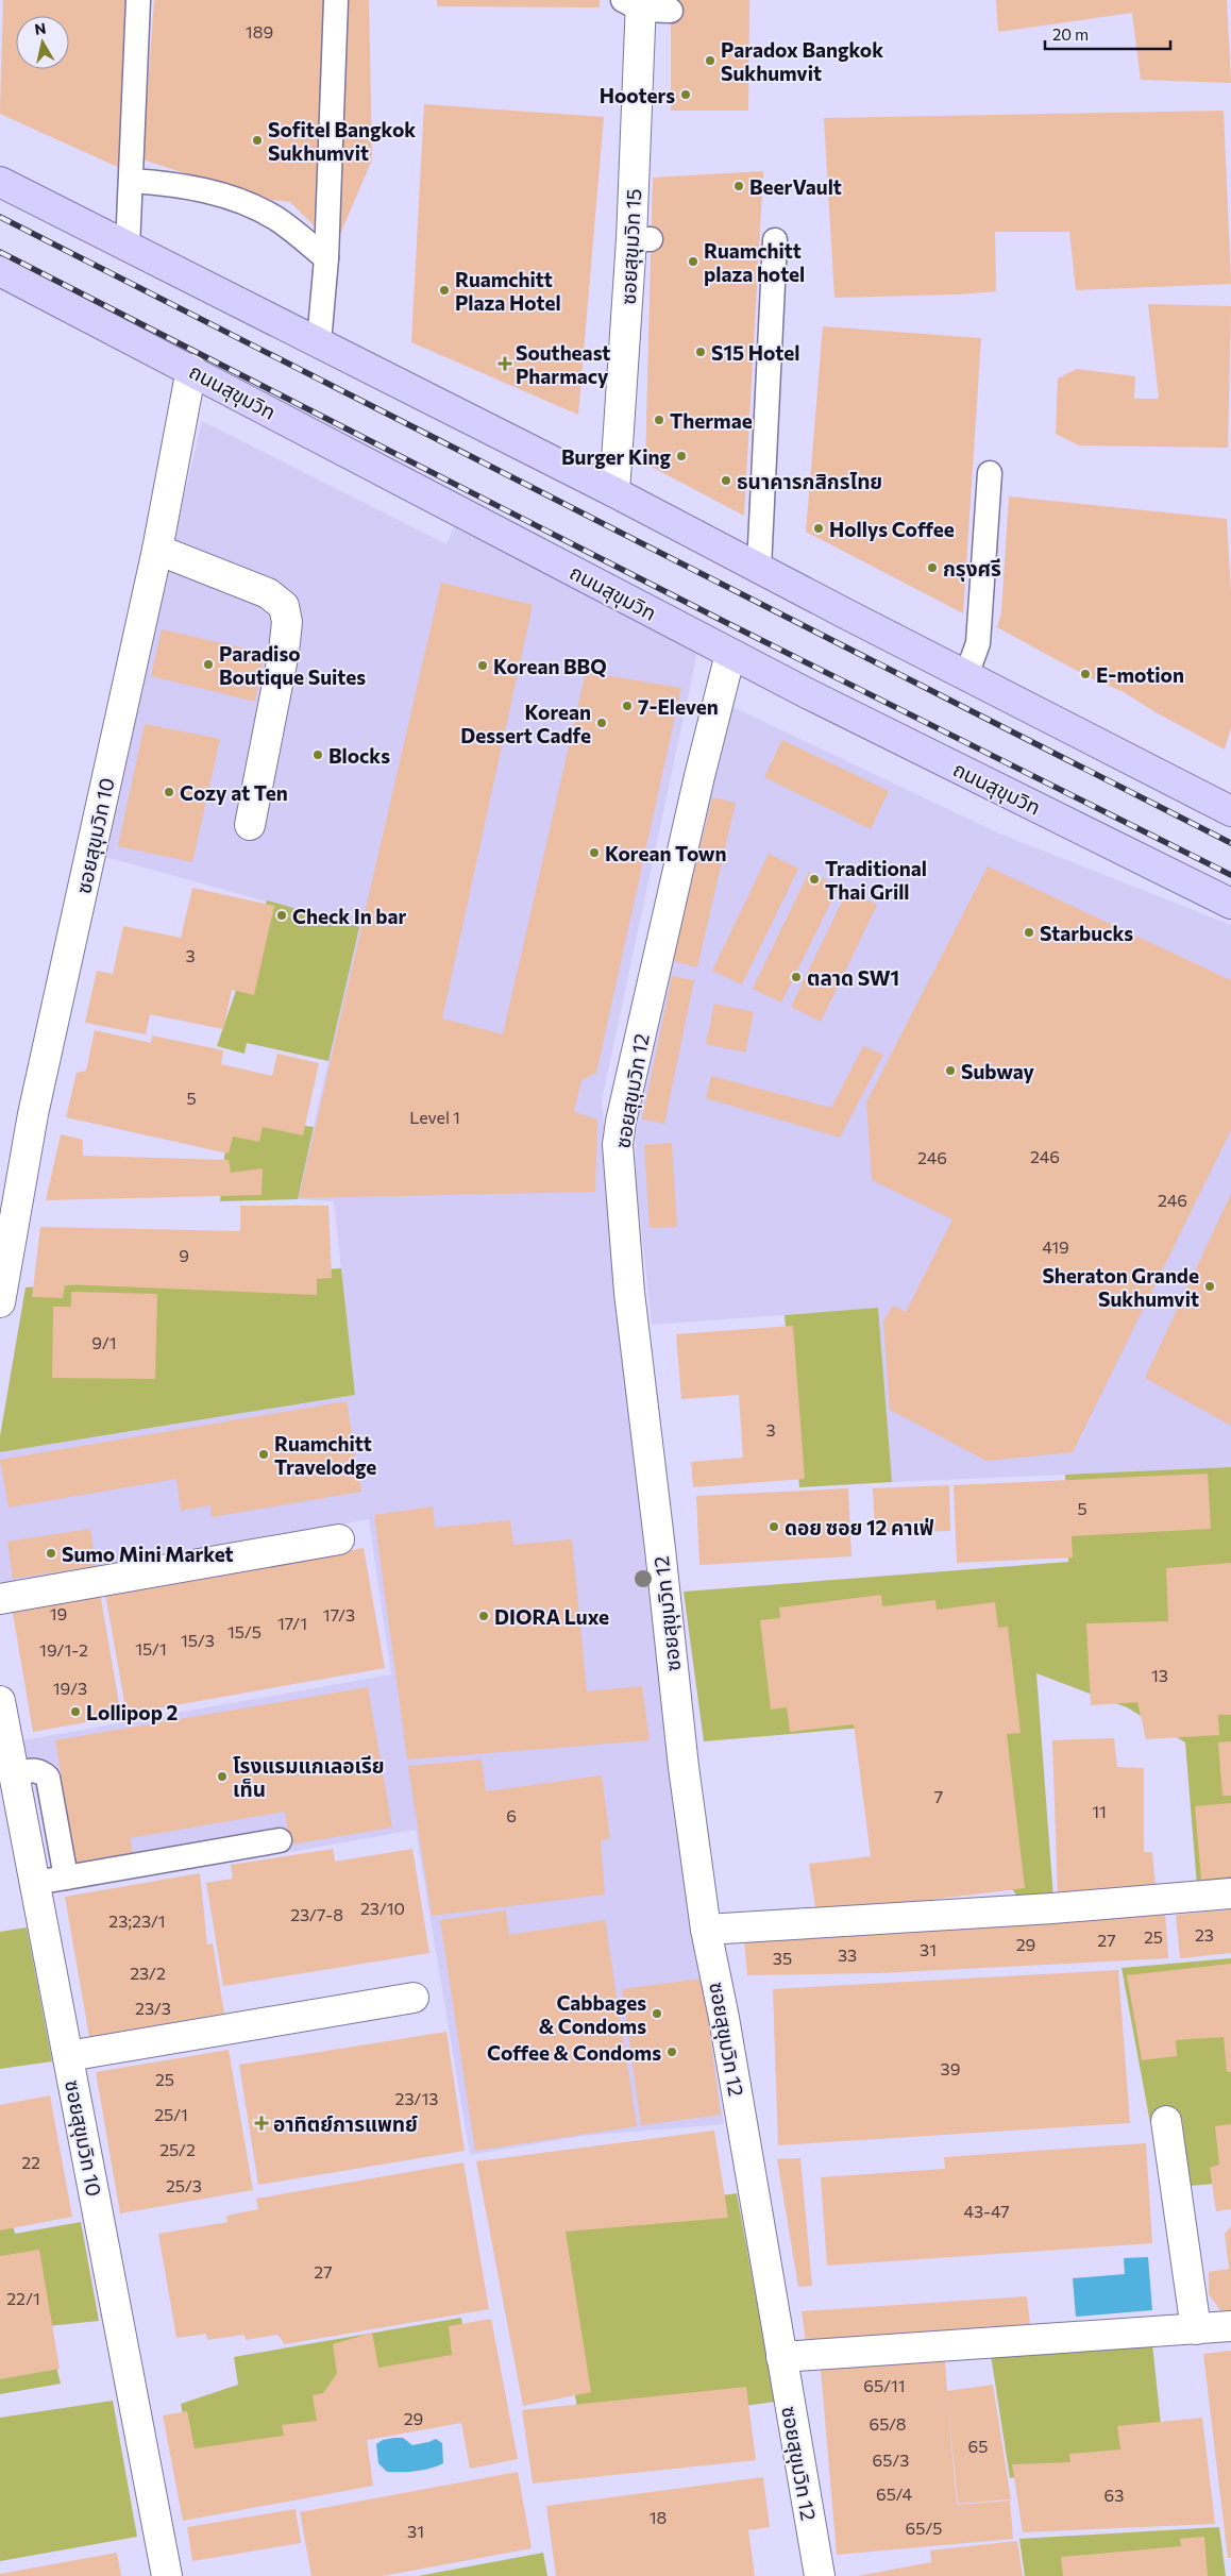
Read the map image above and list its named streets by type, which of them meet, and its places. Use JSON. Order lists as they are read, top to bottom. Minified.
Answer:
{"streets":{"main road":["ถนนสุขุมวิท"],"street":["ซอยสุขุมวิท 15","ซอยสุขุมวิท 10","ซอยสุขุมวิท 12"]},"crossings":[["ถนนสุขุมวิท","ซอยสุขุมวิท 10"],["ถนนสุขุมวิท","ซอยสุขุมวิท 12"]],"places":{"other":["Paradox Bangkok Sukhumvit","Hooters","Sofitel Bangkok Sukhumvit","BeerVault","Ruamchitt plaza hotel","Ruamchitt Plaza Hotel","S15 Hotel","Thermae","Burger King","ธนาคารกสิกรไทย","Hollys Coffee","กรุงศรี","Paradiso Boutique Suites","Korean BBQ","E-motion","7-Eleven","Korean Dessert Cadfe","Blocks","Cozy at Ten","Korean Town","Traditional Thai Grill","Check In bar","Starbucks","ตลาด SW1","Subway","Sheraton Grande Sukhumvit","Ruamchitt Travelodge","ดอย ซอย 12 คาเฟ่","Sumo Mini Market","DIORA Luxe","Lollipop 2","โรงแรมแกเลอเรีย เท็น","Cabbages & Condoms","Coffee & Condoms"],"health":["Southeast Pharmacy","อาทิตย์การแพทย์"]},"house_numbers":["189","3","5","Level 1","246","246","246","419","9","9/1","3","5","19","17/3","17/1","15/5","15/3","15/1","19/1-2","13","19/3","7","11","6","23/10","23/7-8","23;23/1","23","25","27","29","31","33","35","23/2","23/3","39","25","23/13","25/1","25/2","22","25/3","43-47","27","22/1","65/11","29","65/8","65","65/3","65/4","63","18","65/5","31"],"scale_bar":"20 m","north":"top"}
